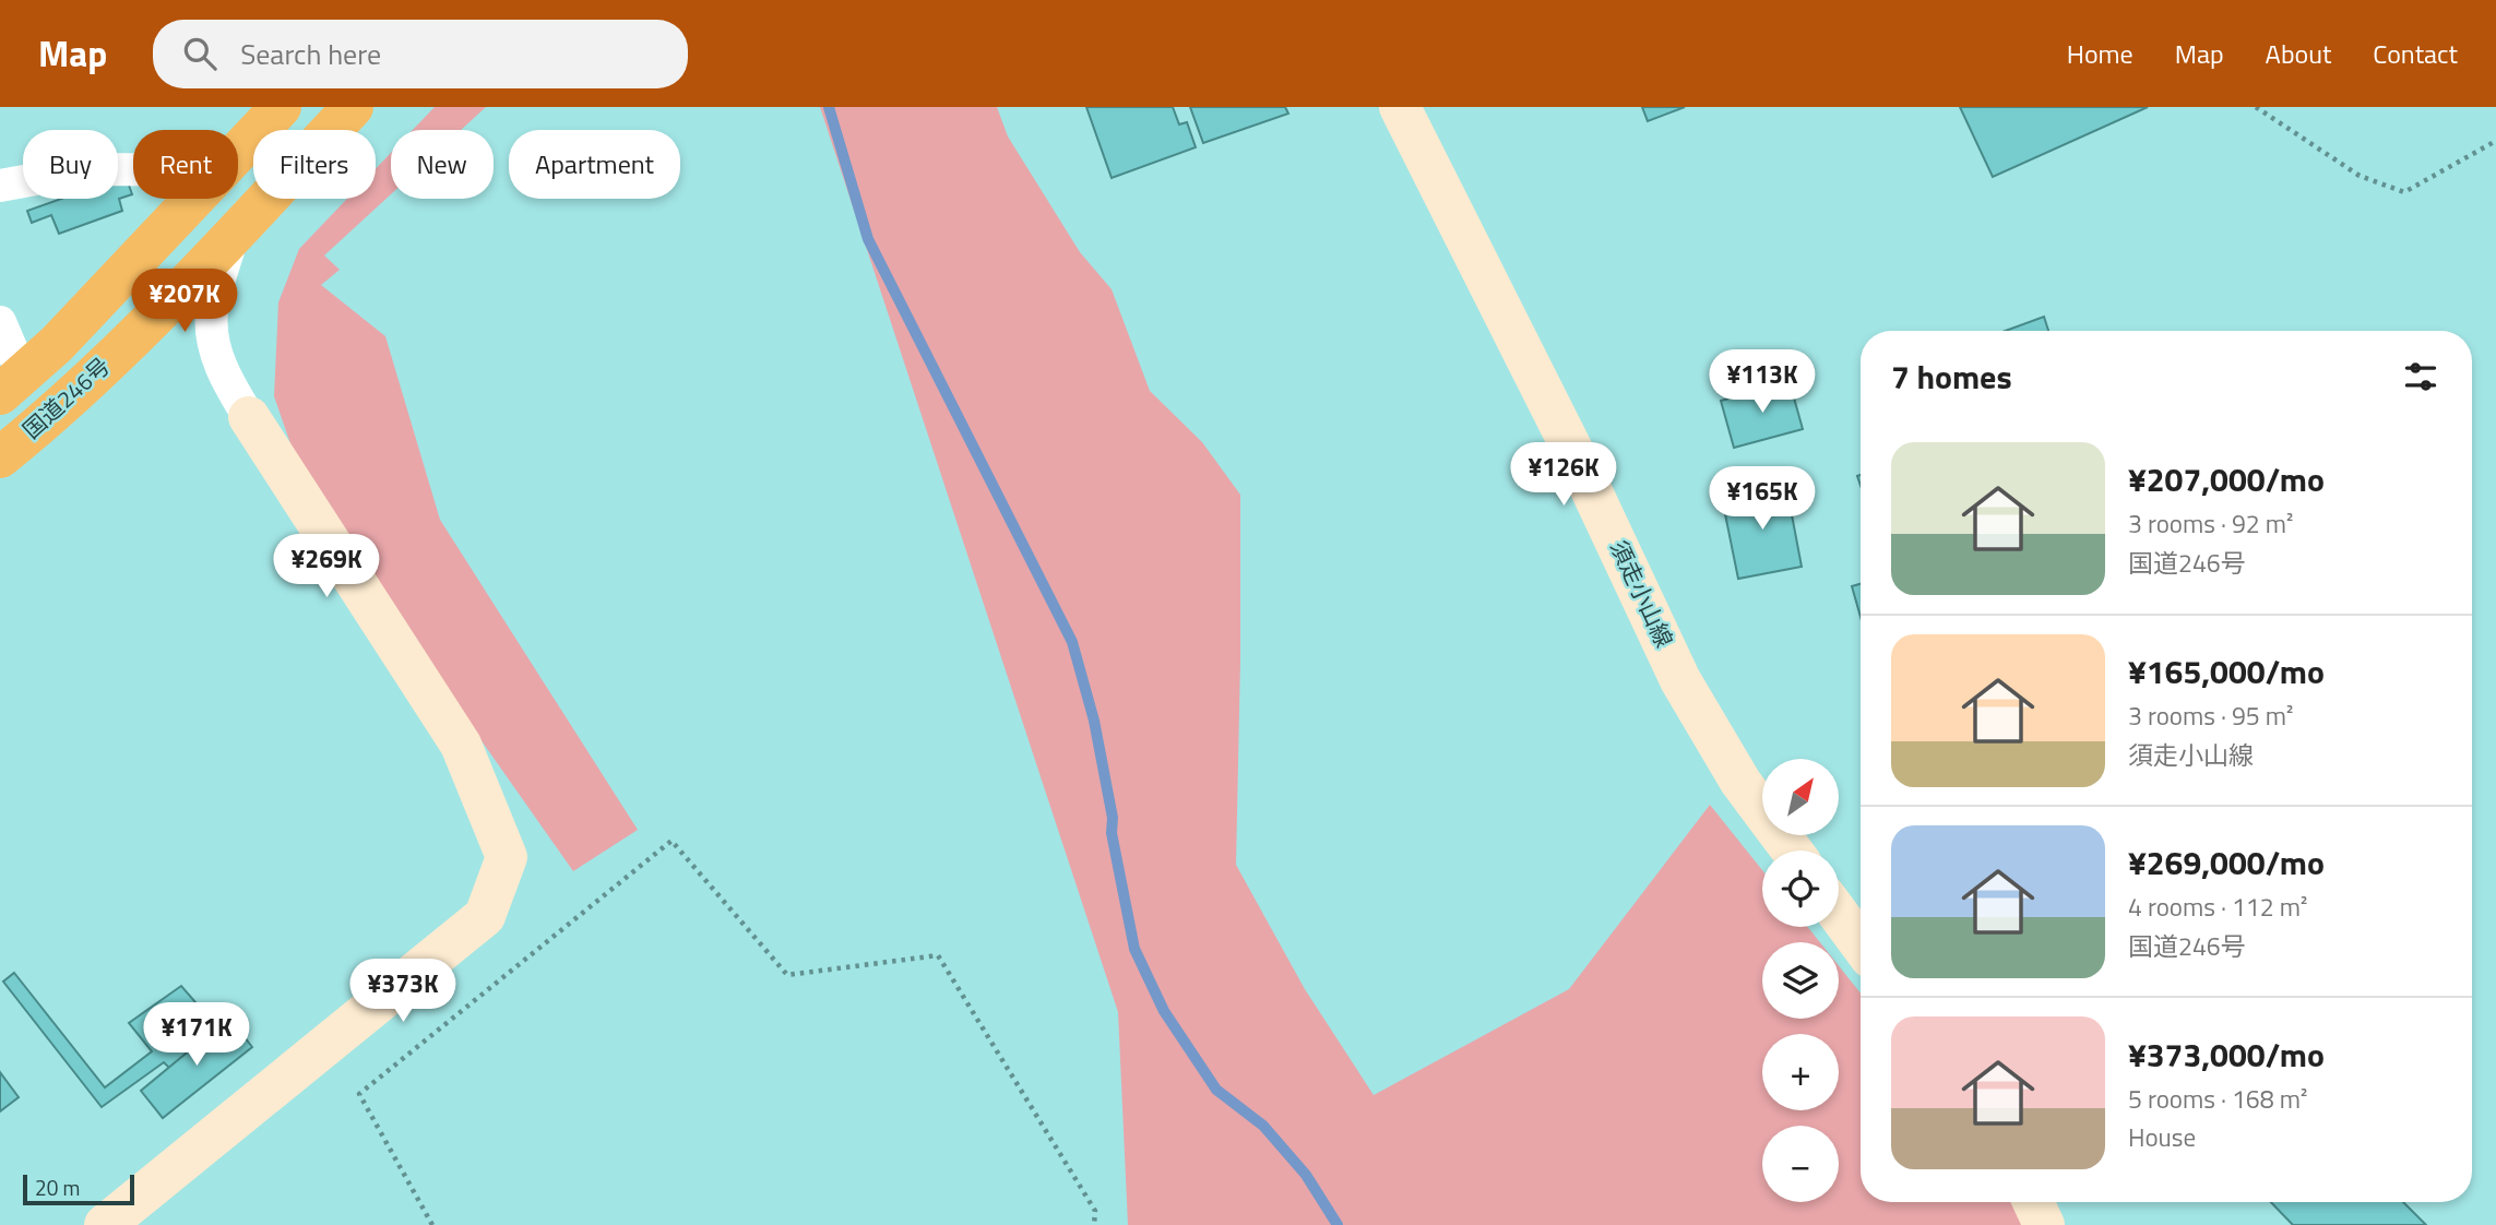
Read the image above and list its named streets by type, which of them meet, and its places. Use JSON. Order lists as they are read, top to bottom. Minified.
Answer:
{"streets":{"highway":["国道246号"],"street":["須走小山線"]},"scale_bar":"20 m","north":"top right","page":{"header":"Map","search":"Search here","nav":["Home","Map","About","Contact"],"chip":["Buy","Rent","Filters","New","Apartment"],"price":["¥207K","¥113K","¥126K","¥165K","¥269K","¥373K","¥171K"],"heading":"7 homes","list":[{"name":"¥207,000/mo","note":"3 rooms · 92 m² · 国道246号"},{"name":"¥165,000/mo","note":"3 rooms · 95 m² · 須走小山線"},{"name":"¥269,000/mo","note":"4 rooms · 112 m² · 国道246号"},{"name":"¥373,000/mo","note":"5 rooms · 168 m² · House"}],"map_buttons":["+","−"],"scale":"20 m"}}
